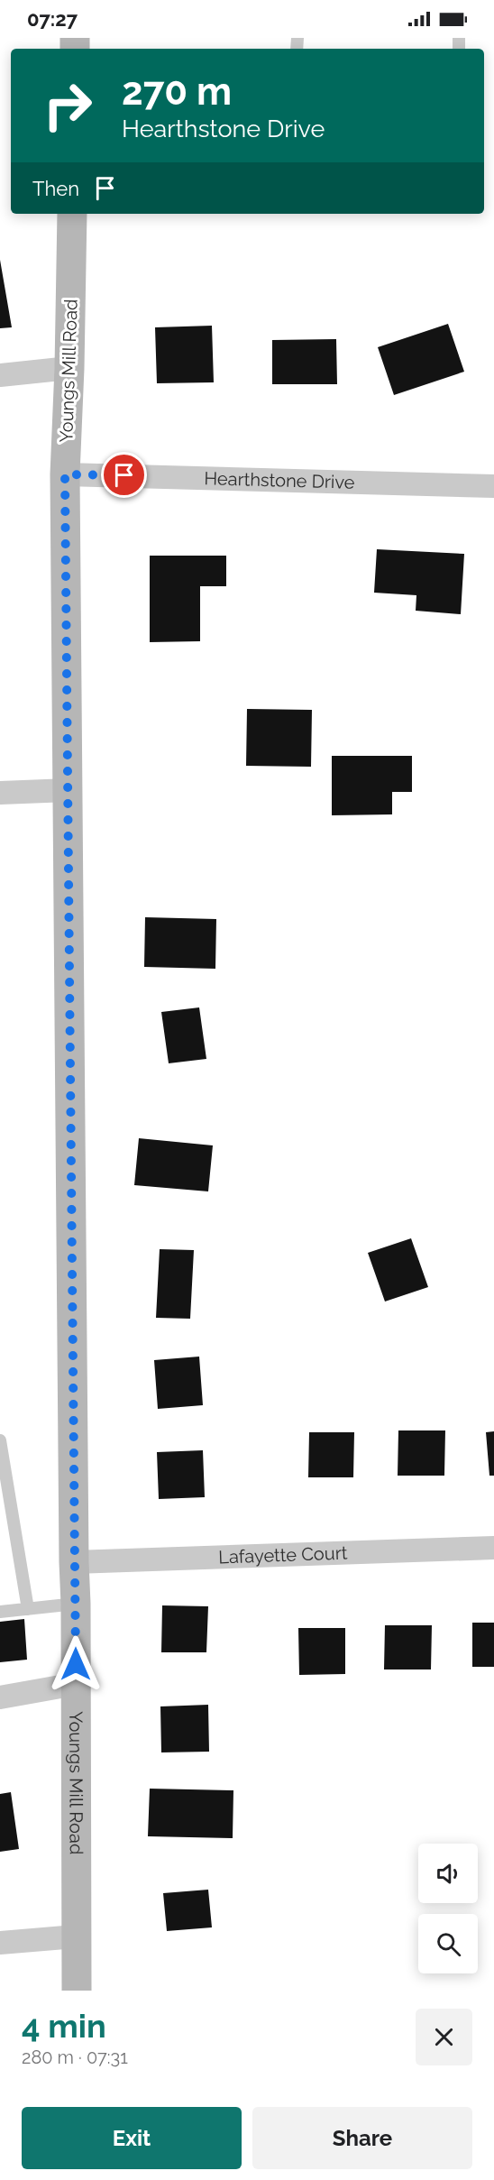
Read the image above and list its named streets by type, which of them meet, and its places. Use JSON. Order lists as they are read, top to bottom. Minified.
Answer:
{"streets":{"street":["Youngs Mill Road","Hearthstone Drive","Lafayette Court"]},"crossings":[["Youngs Mill Road","Hearthstone Drive"],["Youngs Mill Road","Lafayette Court"]],"page":{"status":"07:27","turn":["270 m","Hearthstone Drive"],"then":"Then","heading":["4 min","280 m · 07:31"],"buttons":["Exit","Share"]}}
